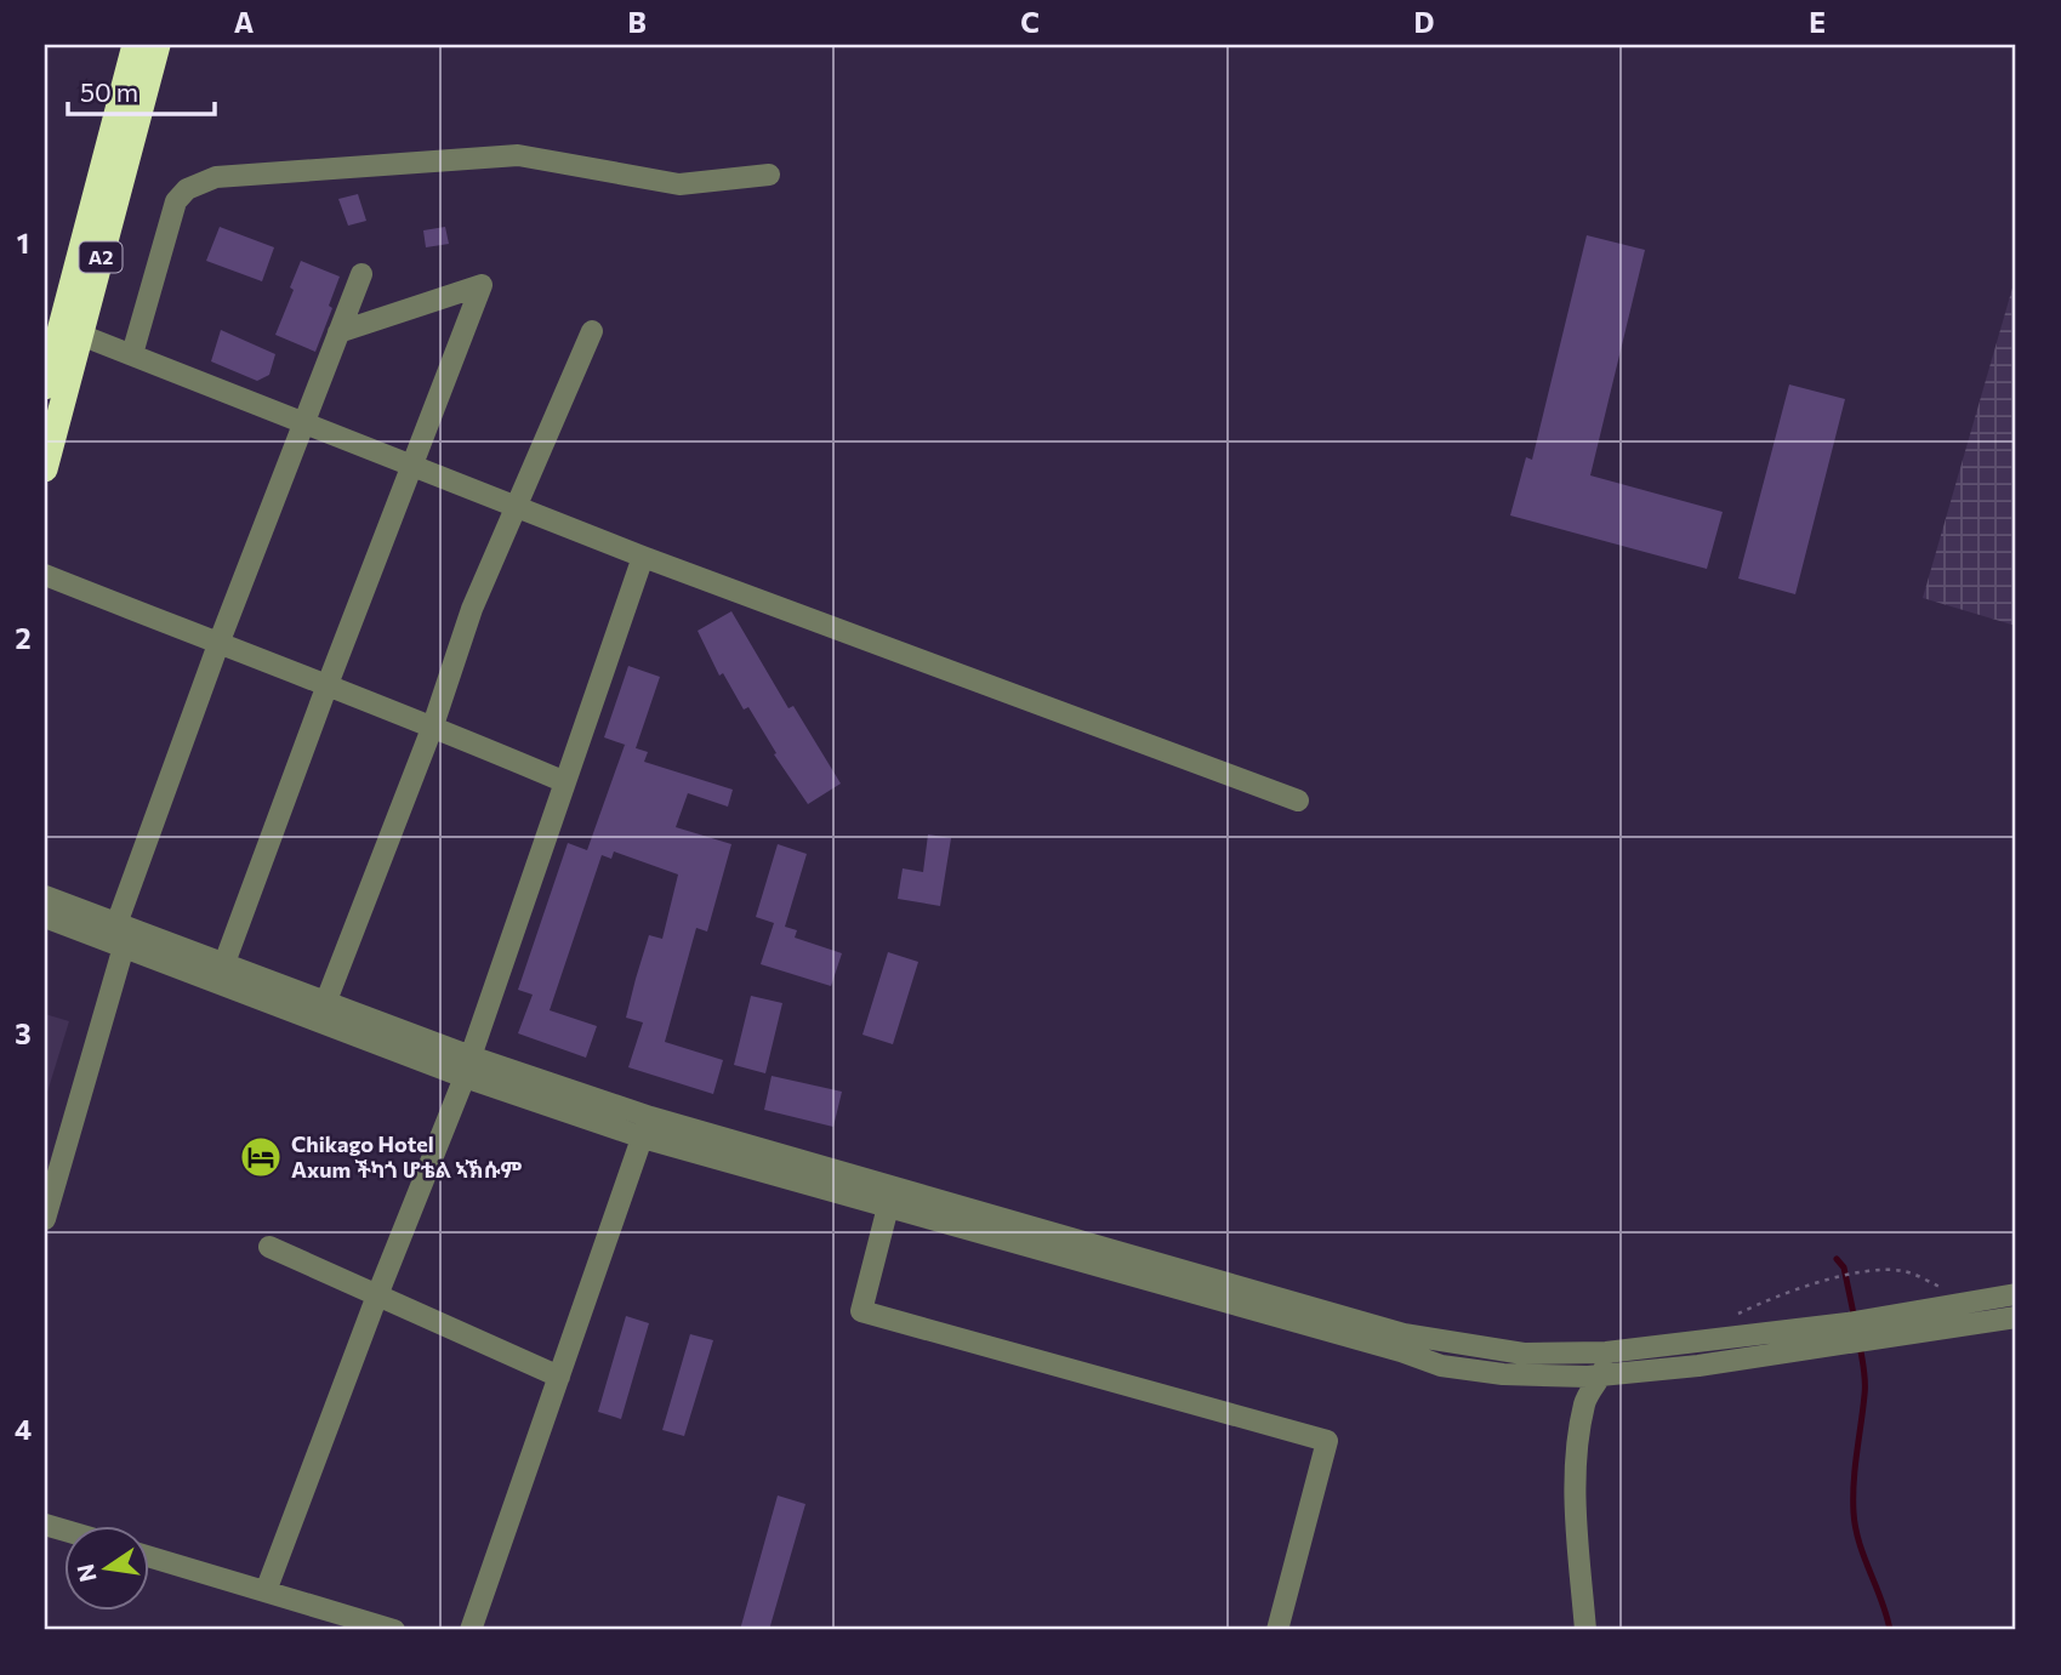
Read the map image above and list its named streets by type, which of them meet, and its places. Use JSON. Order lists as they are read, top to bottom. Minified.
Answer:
{"streets":{"highway":["A2"]},"places":{"hotel":["Chikago Hotel Axum ችካጎ ሆቴል ኣኽሱም"]},"scale_bar":"50 m","north":"left","grid":{"columns":["A","B","C","D","E"],"rows":["1","2","3","4"]}}
